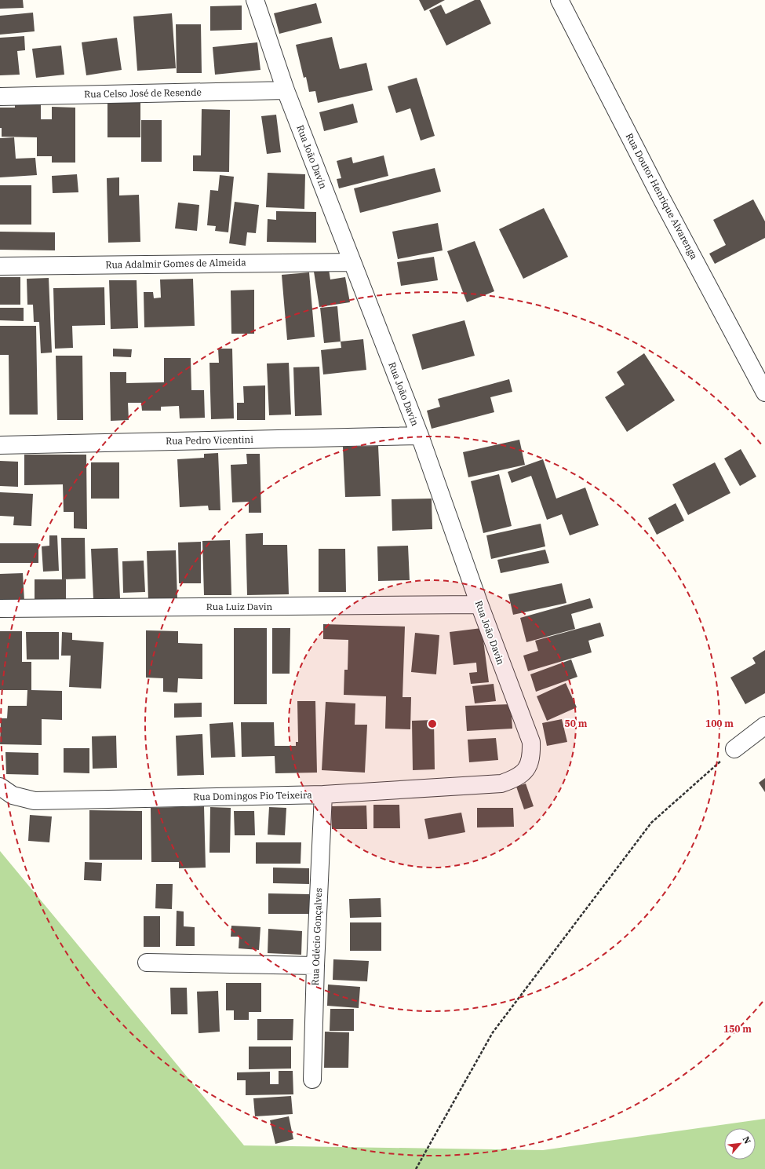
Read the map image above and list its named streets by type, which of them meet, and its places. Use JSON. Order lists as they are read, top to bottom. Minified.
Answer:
{"streets":{"street":["Rua Celso José de Resende","Rua João Davin","Rua Doutor Henrique Alvarenga","Rua Adalmir Gomes de Almeida","Rua Pedro Vicentini","Rua Luiz Davin","Rua Domingos Pio Teixeira","Rua Odécio Gonçalves"]},"crossings":[["Rua Celso José de Resende","Rua João Davin"],["Rua João Davin","Rua Adalmir Gomes de Almeida"],["Rua João Davin","Rua Pedro Vicentini"],["Rua João Davin","Rua Luiz Davin"],["Rua João Davin","Rua Domingos Pio Teixeira"],["Rua Domingos Pio Teixeira","Rua Odécio Gonçalves"]],"north":"top right","rings":["50 m","100 m","150 m"]}
